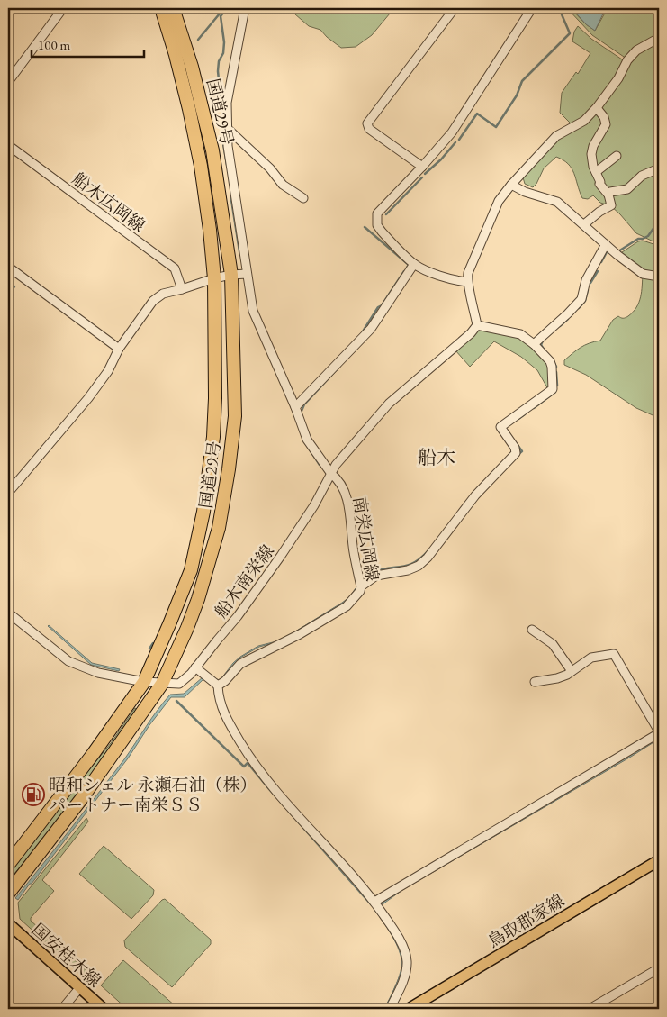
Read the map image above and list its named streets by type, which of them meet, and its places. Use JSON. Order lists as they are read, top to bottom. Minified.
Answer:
{"streets":{"highway":["国道29号"],"main road":["鳥取郡家線","国安桂木線"],"street":["船木広岡線","南栄広岡線","船木南栄線"]},"crossings":[["国道29号","船木南栄線"],["南栄広岡線","船木南栄線"]],"districts":["船木"],"places":{"fuel station":["昭和シェル 永瀬石油（株） パートナー南栄ＳＳ"]},"scale_bar":"100 m"}
